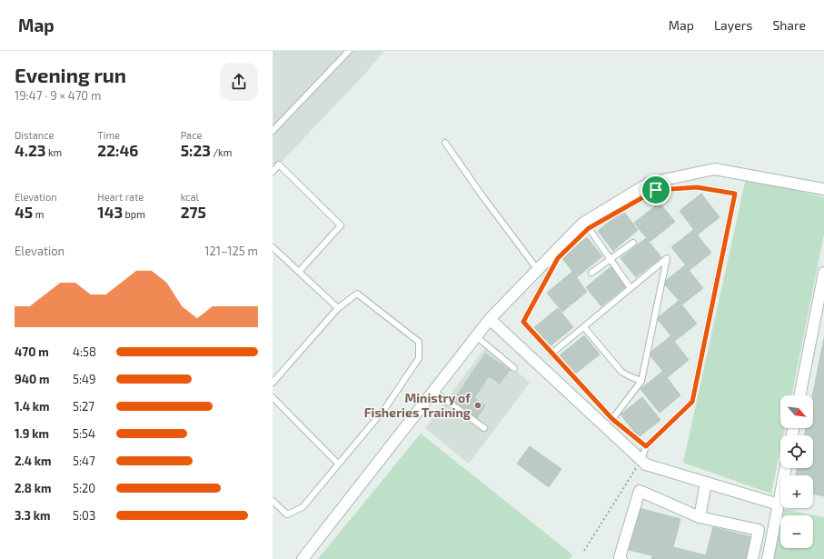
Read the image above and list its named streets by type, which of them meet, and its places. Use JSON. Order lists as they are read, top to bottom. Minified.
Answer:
{"places":["Ministry of Fisheries Training"],"north":"bottom right","page":{"header":"Map","nav":["Map","Layers","Share"],"heading":["Evening run","19:47 · 9 × 470 m"],"stats":[["Distance","4.23 km"],["Time","22:46"],["Pace","5:23 /km"],["Elevation","45 m"],["Heart rate","143 bpm"],["kcal","275"]],"chart":["Elevation","121–125 m"],"list":[{"name":"470 m","note":"4:58"},{"name":"940 m","note":"5:49"},{"name":"1.4 km","note":"5:27"},{"name":"1.9 km","note":"5:54"},{"name":"2.4 km","note":"5:47"},{"name":"2.8 km","note":"5:20"},{"name":"3.3 km","note":"5:03"}],"map_buttons":["+","−"]}}
